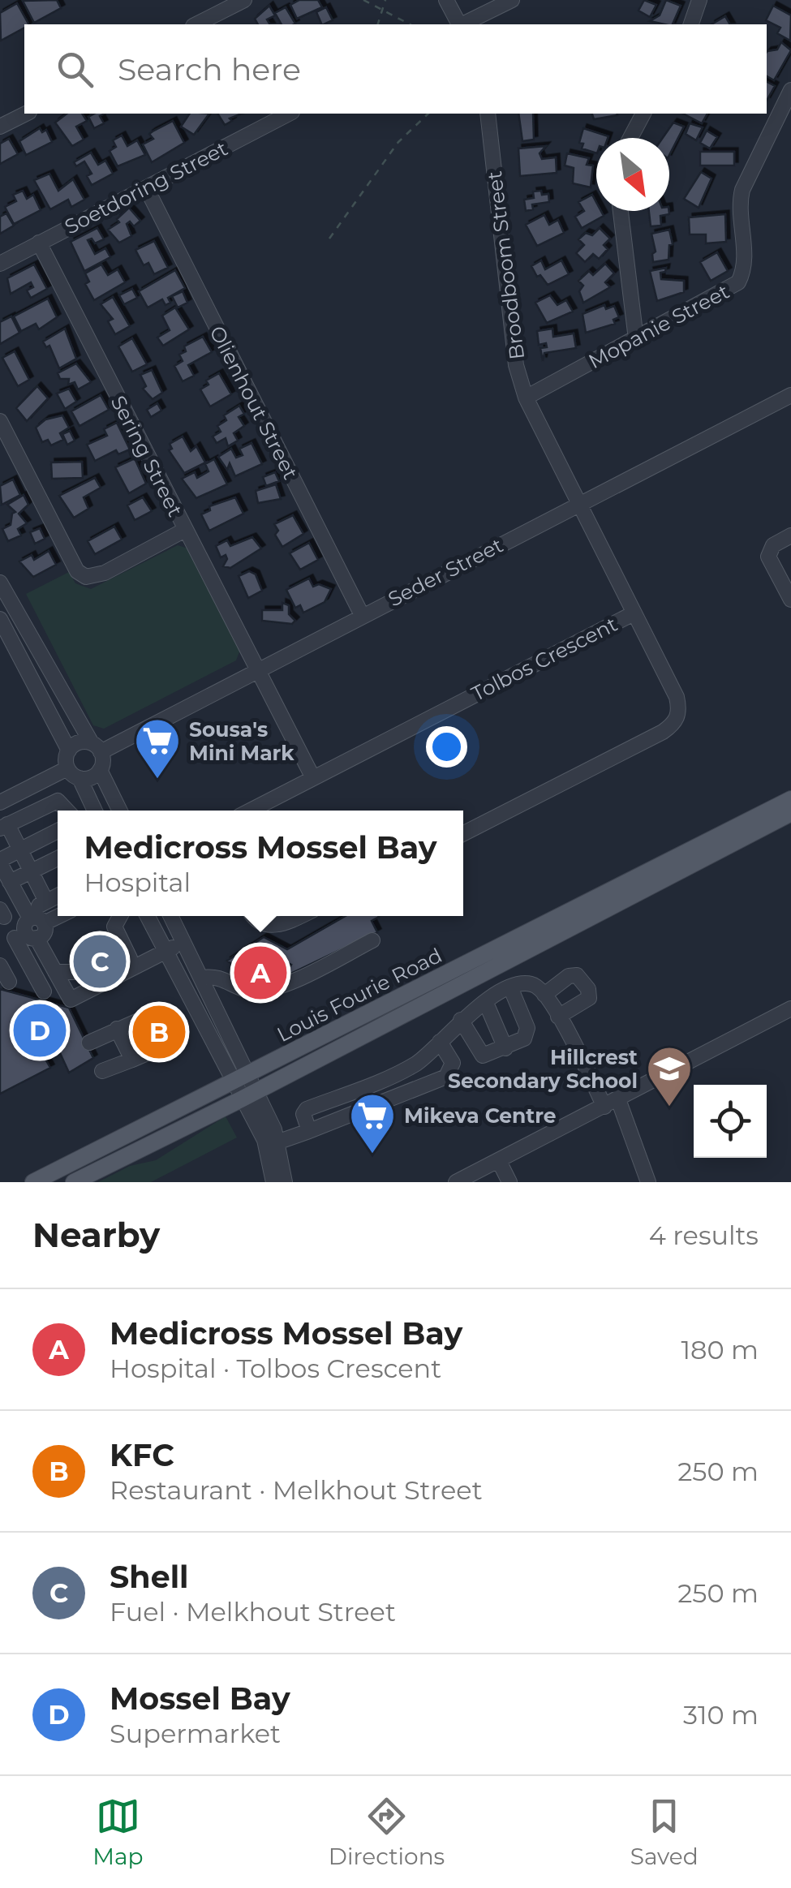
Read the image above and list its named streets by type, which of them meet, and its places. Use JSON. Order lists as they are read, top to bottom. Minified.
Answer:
{"streets":{"main road":["Louis Fourie Road"],"street":["Soetdoring Street","Broodboom Street","Mopanie Street","Olienhout Street","Sering Street","Seder Street","Tolbos Crescent"]},"crossings":[["Soetdoring Street","Olienhout Street"],["Soetdoring Street","Sering Street"],["Broodboom Street","Mopanie Street"],["Broodboom Street","Seder Street"],["Broodboom Street","Tolbos Crescent"],["Olienhout Street","Seder Street"],["Sering Street","Seder Street"],["Sering Street","Tolbos Crescent"],["Seder Street","Tolbos Crescent"]],"places":{"supermarket":["Sousa's Mini Mark","Mikeva Centre"],"school or university":["Hillcrest Secondary School"]},"north":"bottom right","page":{"search":"Search here","popup":["Medicross Mossel Bay","Hospital"],"pins":["C","A","D","B"],"heading":["Nearby","4 results"],"list":[{"mark":"A","name":"Medicross Mossel Bay","note":"Hospital · Tolbos Crescent","value":"180 m"},{"mark":"B","name":"KFC","note":"Restaurant · Melkhout Street","value":"250 m"},{"mark":"C","name":"Shell","note":"Fuel · Melkhout Street","value":"250 m"},{"mark":"D","name":"Mossel Bay","note":"Supermarket","value":"310 m"}],"nav":["Map","Directions","Saved"]}}
